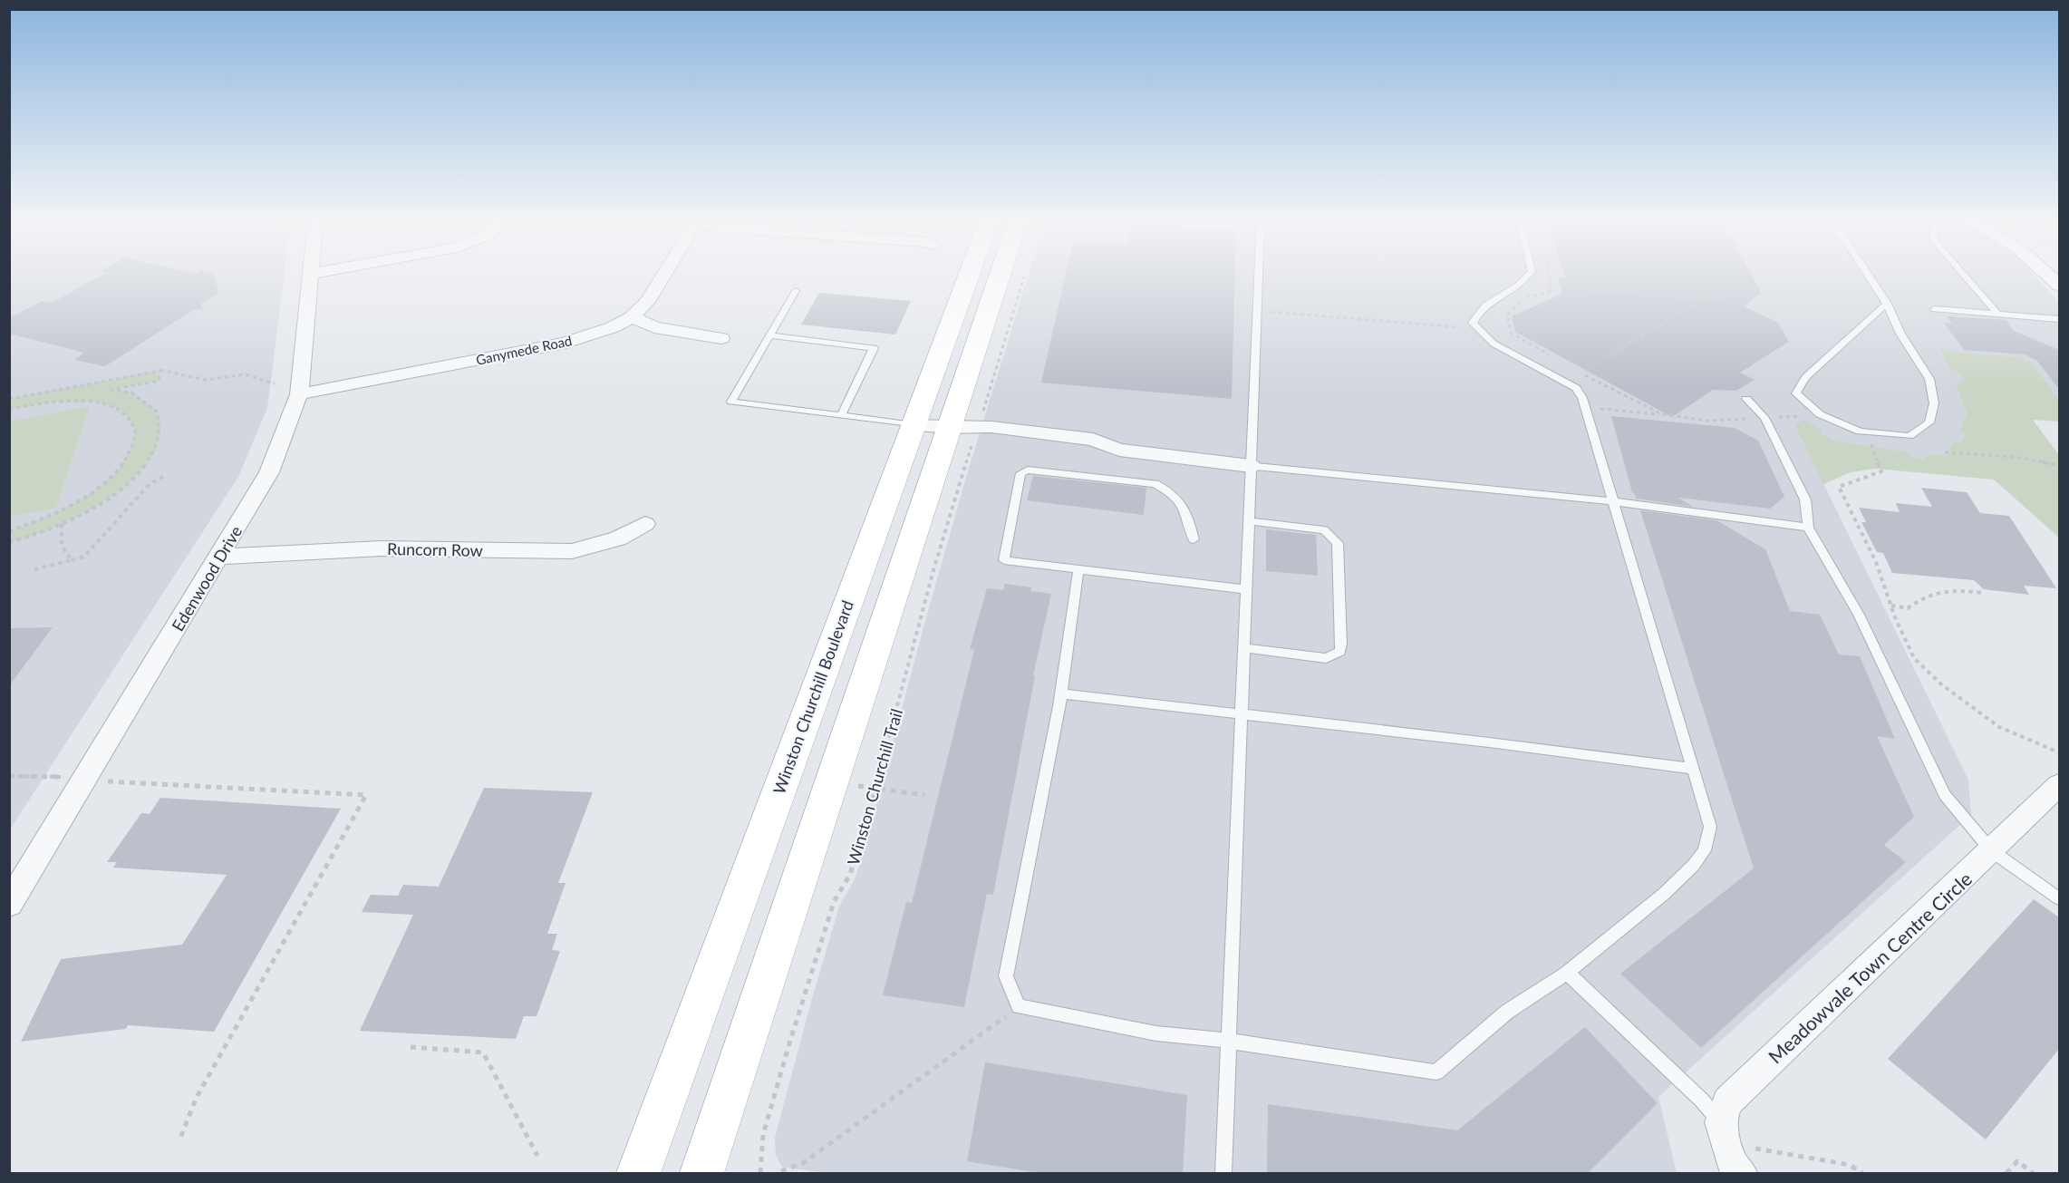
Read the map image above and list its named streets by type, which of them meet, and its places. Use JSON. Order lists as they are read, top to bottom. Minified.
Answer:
{"streets":{"main road":["Winston Churchill Boulevard"],"street":["Ganymede Road","Runcorn Row","Edenwood Drive","Meadowvale Town Centre Circle"],"path":["Winston Churchill Trail"]},"crossings":[["Ganymede Road","Edenwood Drive"],["Runcorn Row","Edenwood Drive"],["Winston Churchill Boulevard","Winston Churchill Trail"]]}
